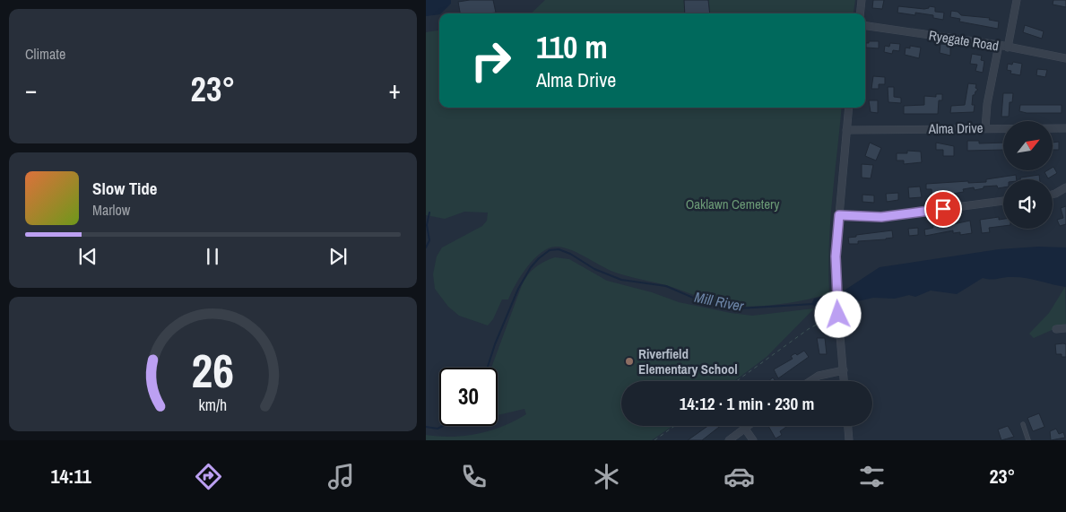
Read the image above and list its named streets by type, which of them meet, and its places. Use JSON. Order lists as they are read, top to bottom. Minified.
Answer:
{"streets":{"street":["Ryegate Road","Alma Drive"]},"water":["Mill River"],"parks":["Oaklawn Cemetery"],"places":["Riverfield Elementary School"],"north":"top right","page":{"tile":"Climate","turn":["110 m","Alma Drive"],"heat":["−","23°","+"],"song":["Slow Tide","Marlow"],"limit":"30","trip":"14:12 · 1 min · 230 m","tabs":["14:11","23°"],"gauge":["26","km/h"]}}
